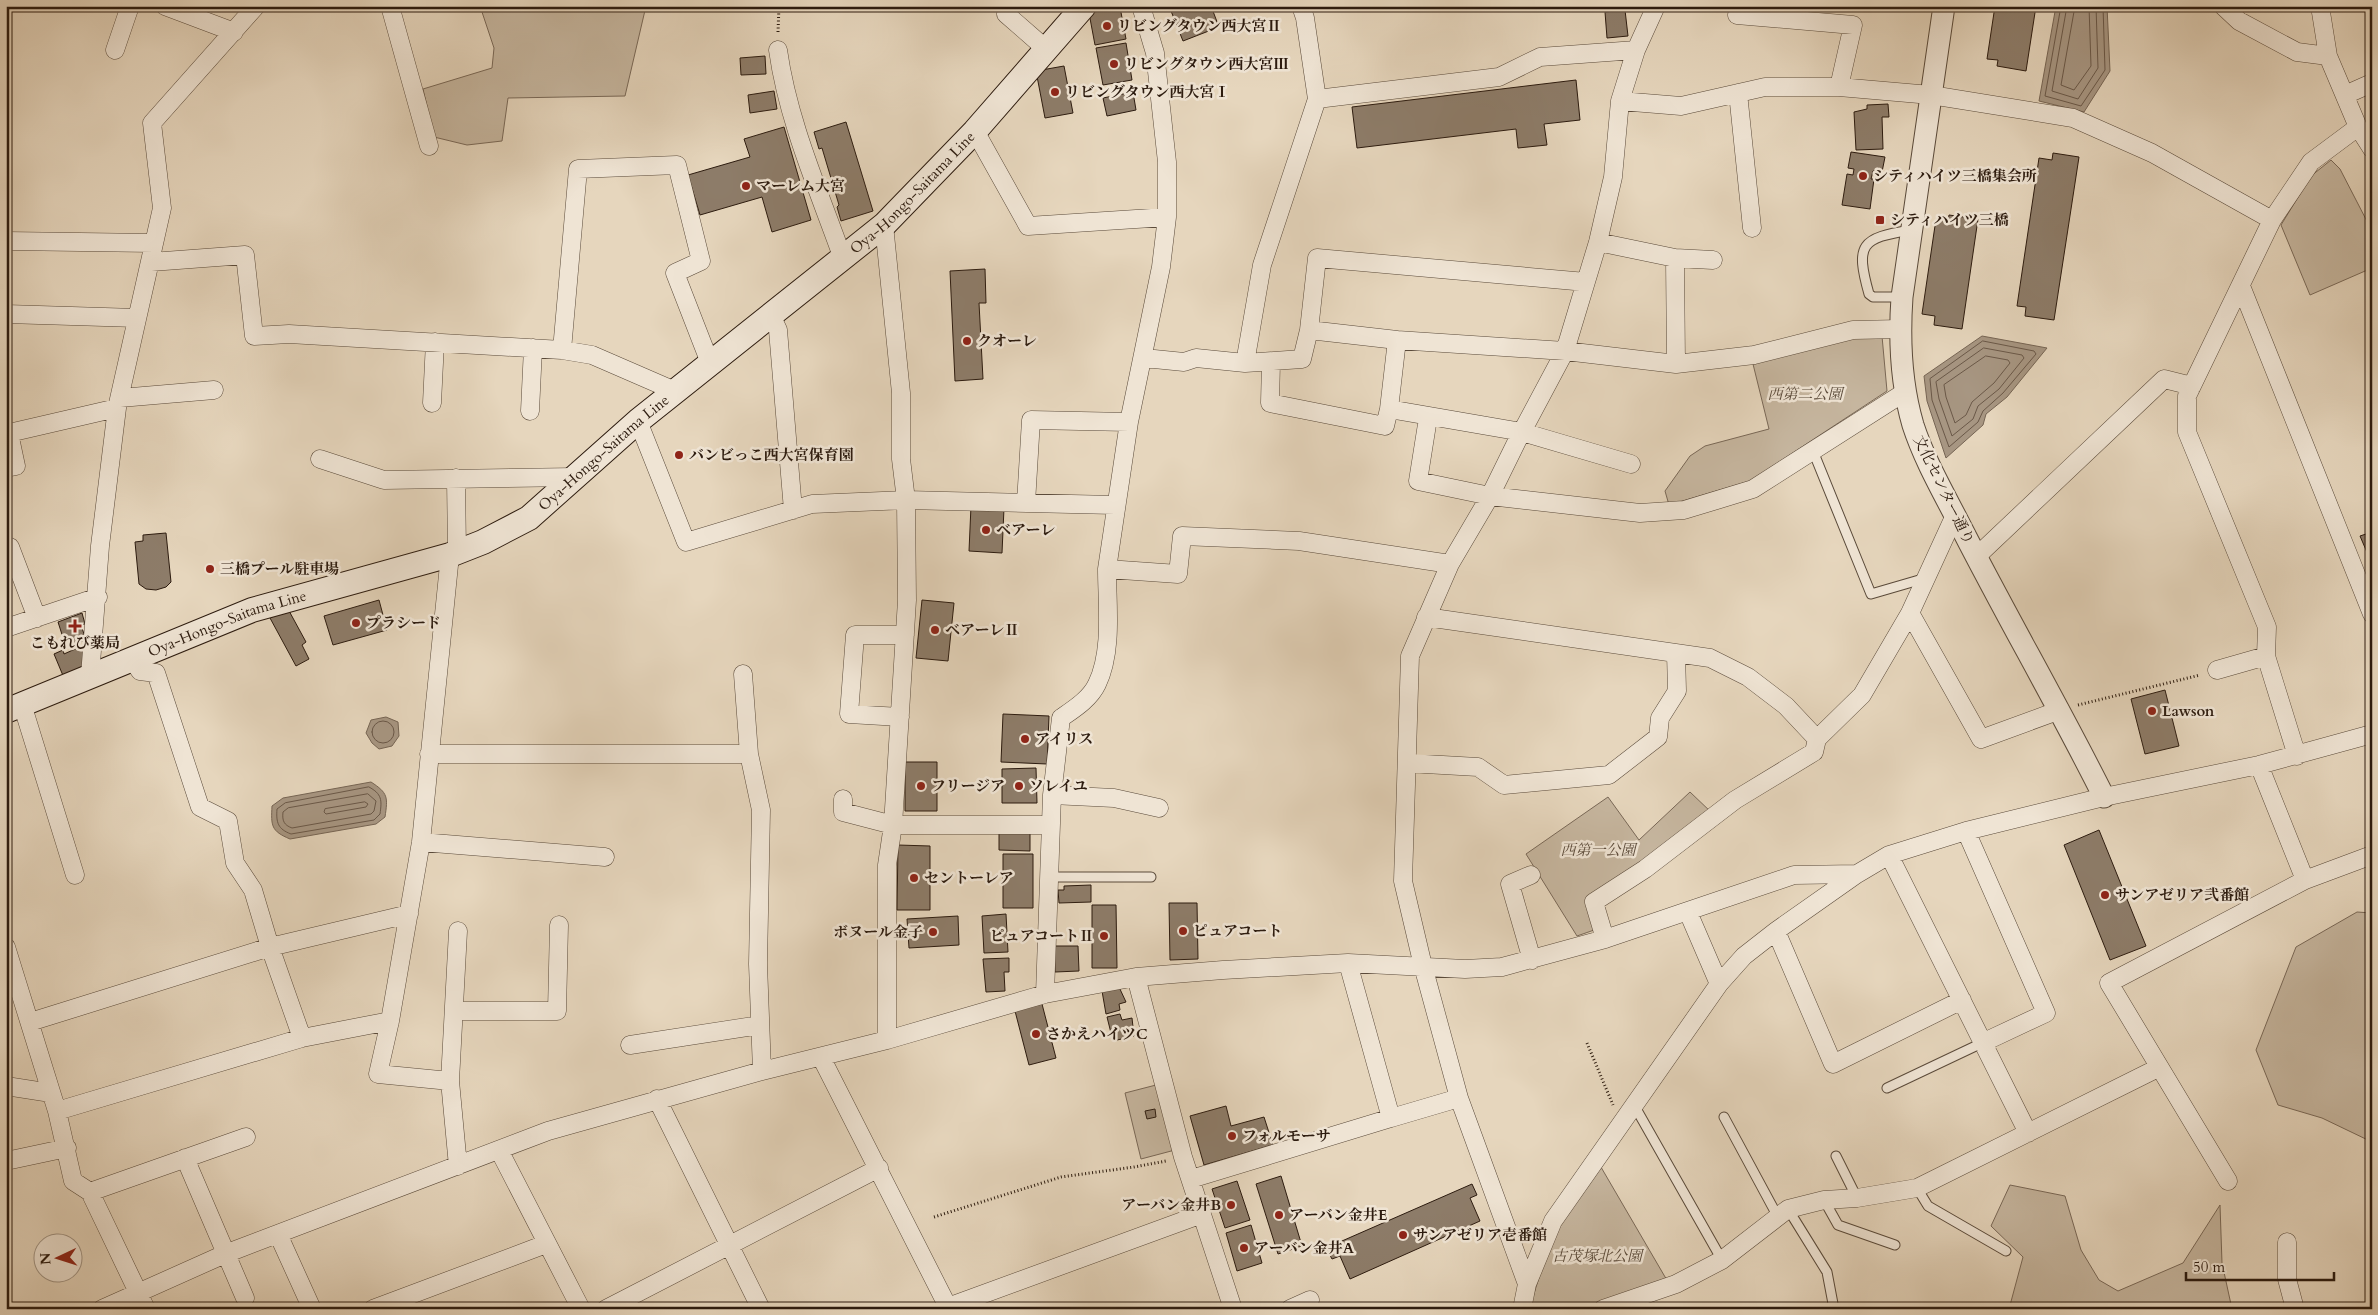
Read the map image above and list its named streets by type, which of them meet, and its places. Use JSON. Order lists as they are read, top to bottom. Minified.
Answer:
{"streets":{"main road":["Oya-Hongo-Saitama Line"],"street":["文化センター通り"]},"parks":["西第二公園","西第一公園","古茂塚北公園"],"places":{"other":["リビングタウン西大宮Ⅱ","リビングタウン西大宮Ⅲ","リビングタウン西大宮Ⅰ","シティハイツ三橋集会所","マーレム大宮","クオーレ","バンビっこ西大宮保育園","ベアーレ","三橋プール駐車場","プラシード","ベアーレⅡ","Lawson","アイリス","フリージア","ソレイユ","セントーレア","サンアゼリア弐番館","ピュアコート","ボヌール金子","ピュアコートⅡ","さかえハイツC","フォルモーサ","アーバン金井B","アーバン金井E","サンアゼリア壱番館","アーバン金井A"],"transit":["シティハイツ三橋"],"health":["こもれび薬局"]},"scale_bar":"50 m","north":"left"}
